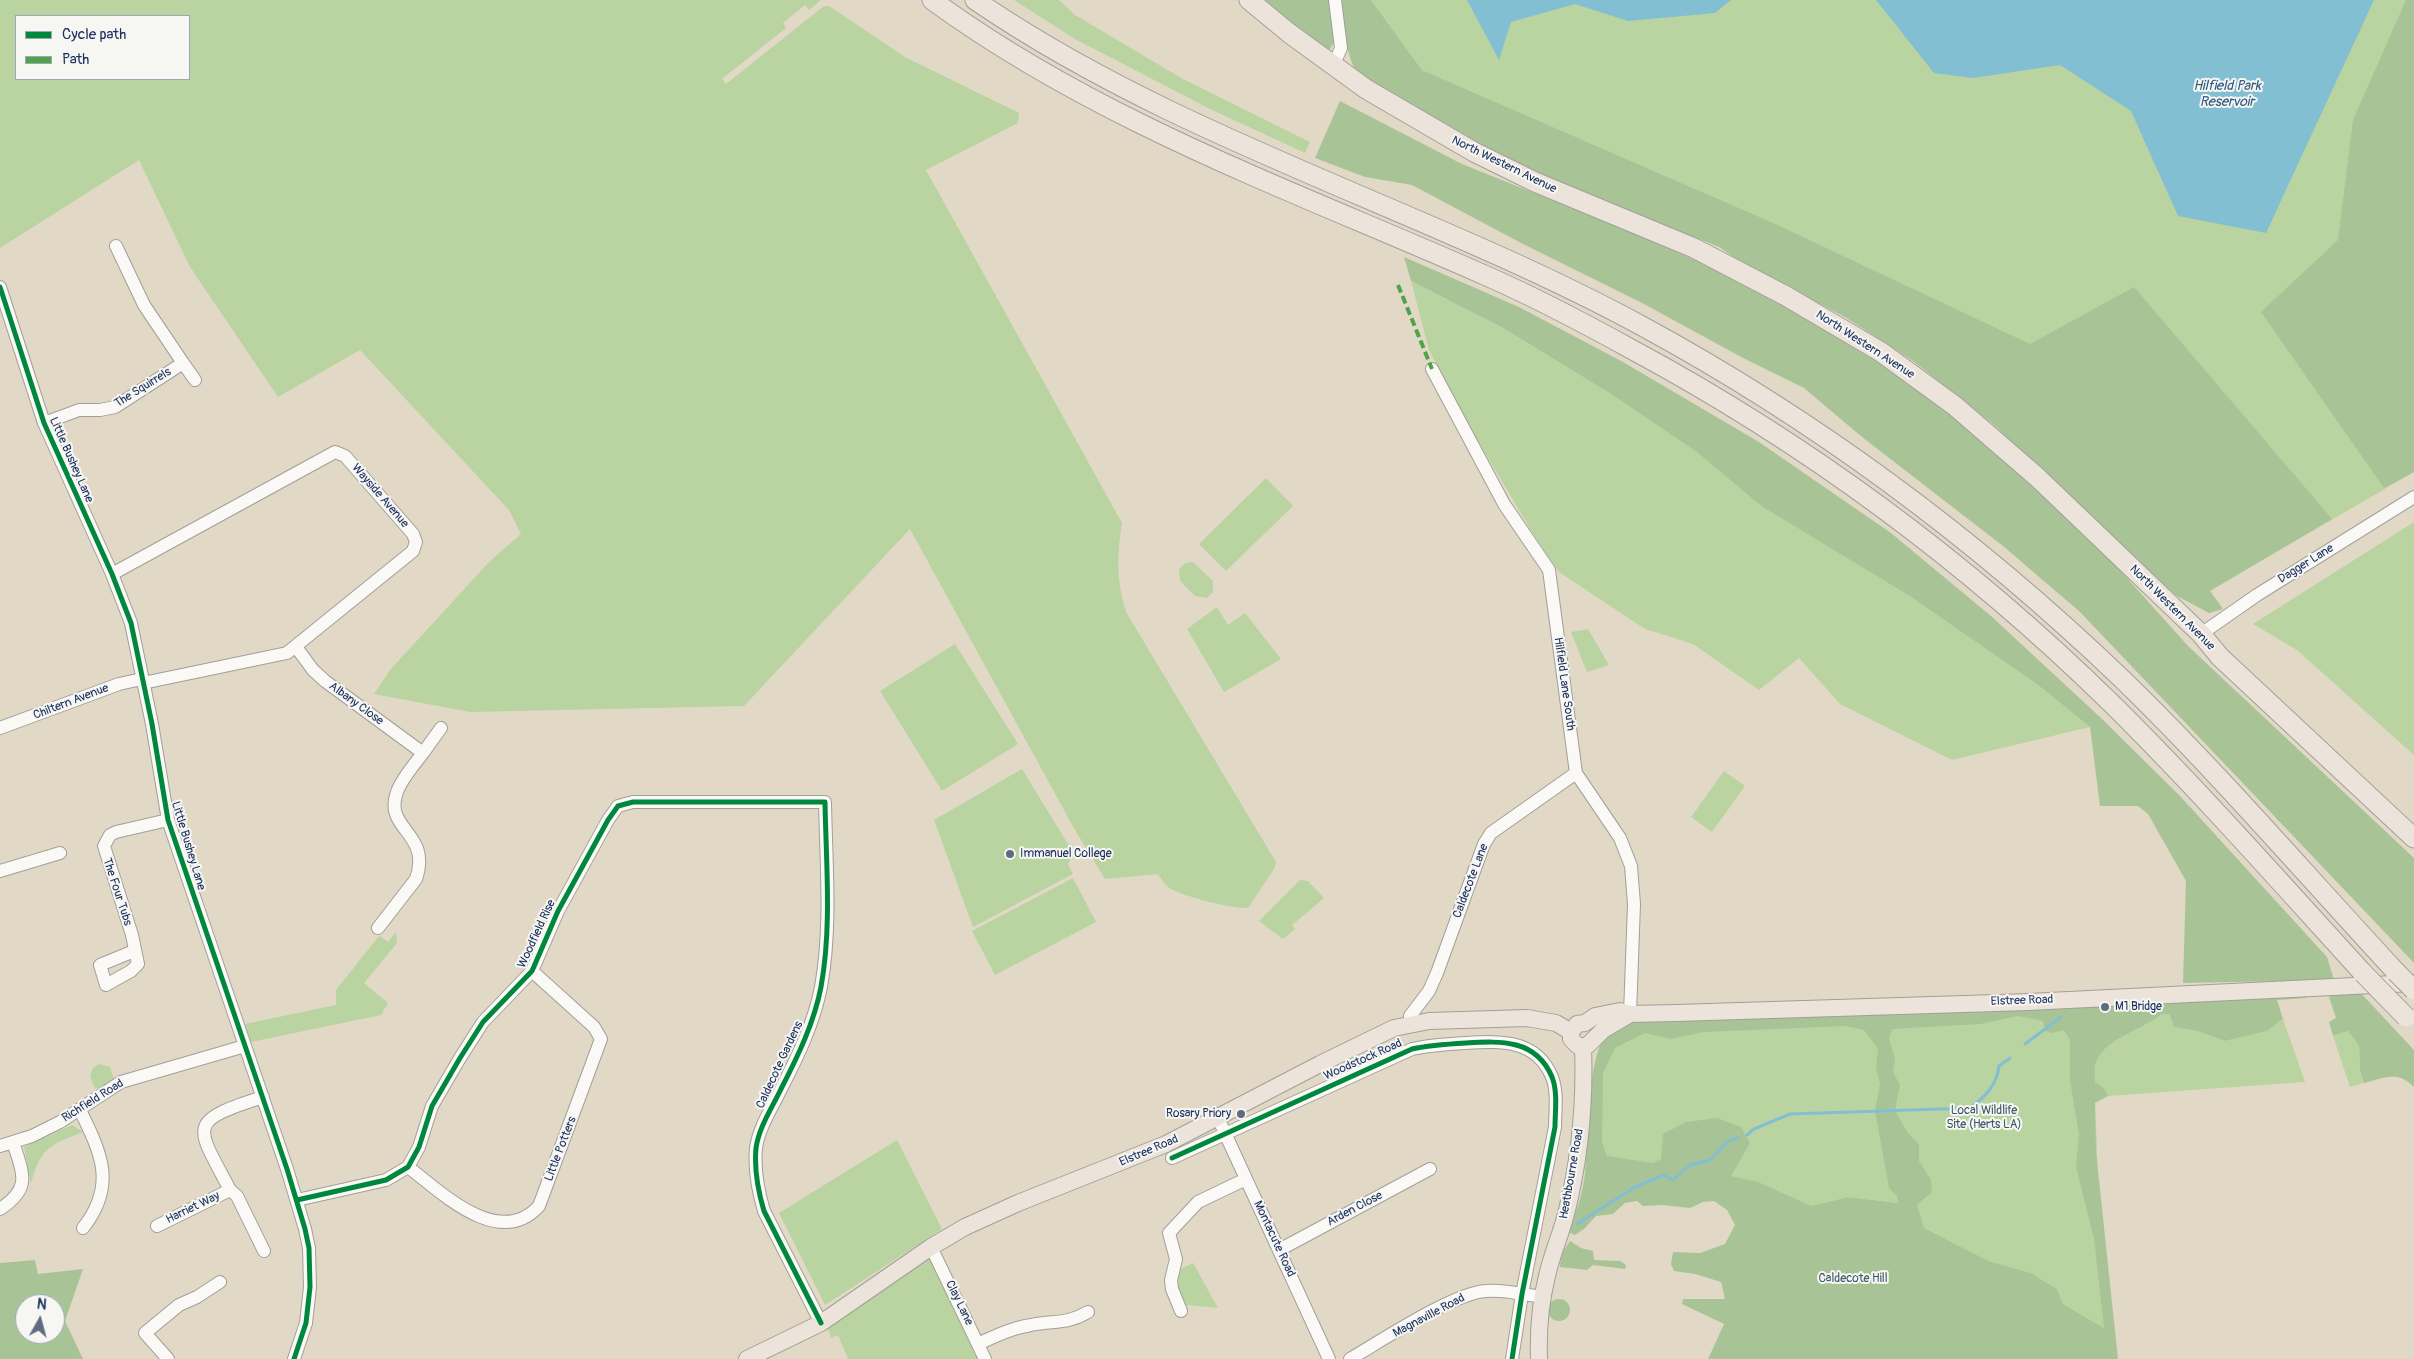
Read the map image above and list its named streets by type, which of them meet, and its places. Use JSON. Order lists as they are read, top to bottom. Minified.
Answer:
{"streets":{"highway":["North Western Avenue"],"main road":["Elstree Road","Heathbourne Road"],"street":["The Squirrels","Little Bushey Lane","Wayside Avenue","Dagger Lane","Hilfield Lane South","Chiltern Avenue","Albany Close","Caldecote Lane","The Four Tubs","Woodfield Rise","Woodstock Road","Caldecote Gardens","Richfield Road","Little Potters","Harriet Way","Arden Close","Montacute Road","Clay Lane","Magnaville Road"]},"crossings":[["North Western Avenue","Dagger Lane"],["The Squirrels","Little Bushey Lane"],["Little Bushey Lane","Wayside Avenue"],["Little Bushey Lane","Chiltern Avenue"],["Little Bushey Lane","The Four Tubs"],["Little Bushey Lane","Richfield Road"],["Little Bushey Lane","Harriet Way"],["Wayside Avenue","Chiltern Avenue"],["Wayside Avenue","Albany Close"],["Hilfield Lane South","Caldecote Lane"],["Hilfield Lane South","Elstree Road"],["Caldecote Lane","Elstree Road"],["Woodfield Rise","Caldecote Gardens"],["Woodfield Rise","Little Potters"],["Elstree Road","Caldecote Gardens"],["Elstree Road","Heathbourne Road"],["Elstree Road","Montacute Road"],["Elstree Road","Clay Lane"],["Woodstock Road","Montacute Road"],["Woodstock Road","Magnaville Road"],["Heathbourne Road","Magnaville Road"],["Arden Close","Montacute Road"]],"water":["Hilfield Park Reservoir"],"parks":["Local Wildlife Site (Herts LA)","Caldecote Hill"],"places":["Immanuel College","M1 Bridge","Rosary Priory"],"legend":["Cycle path","Path"],"north":"top"}
